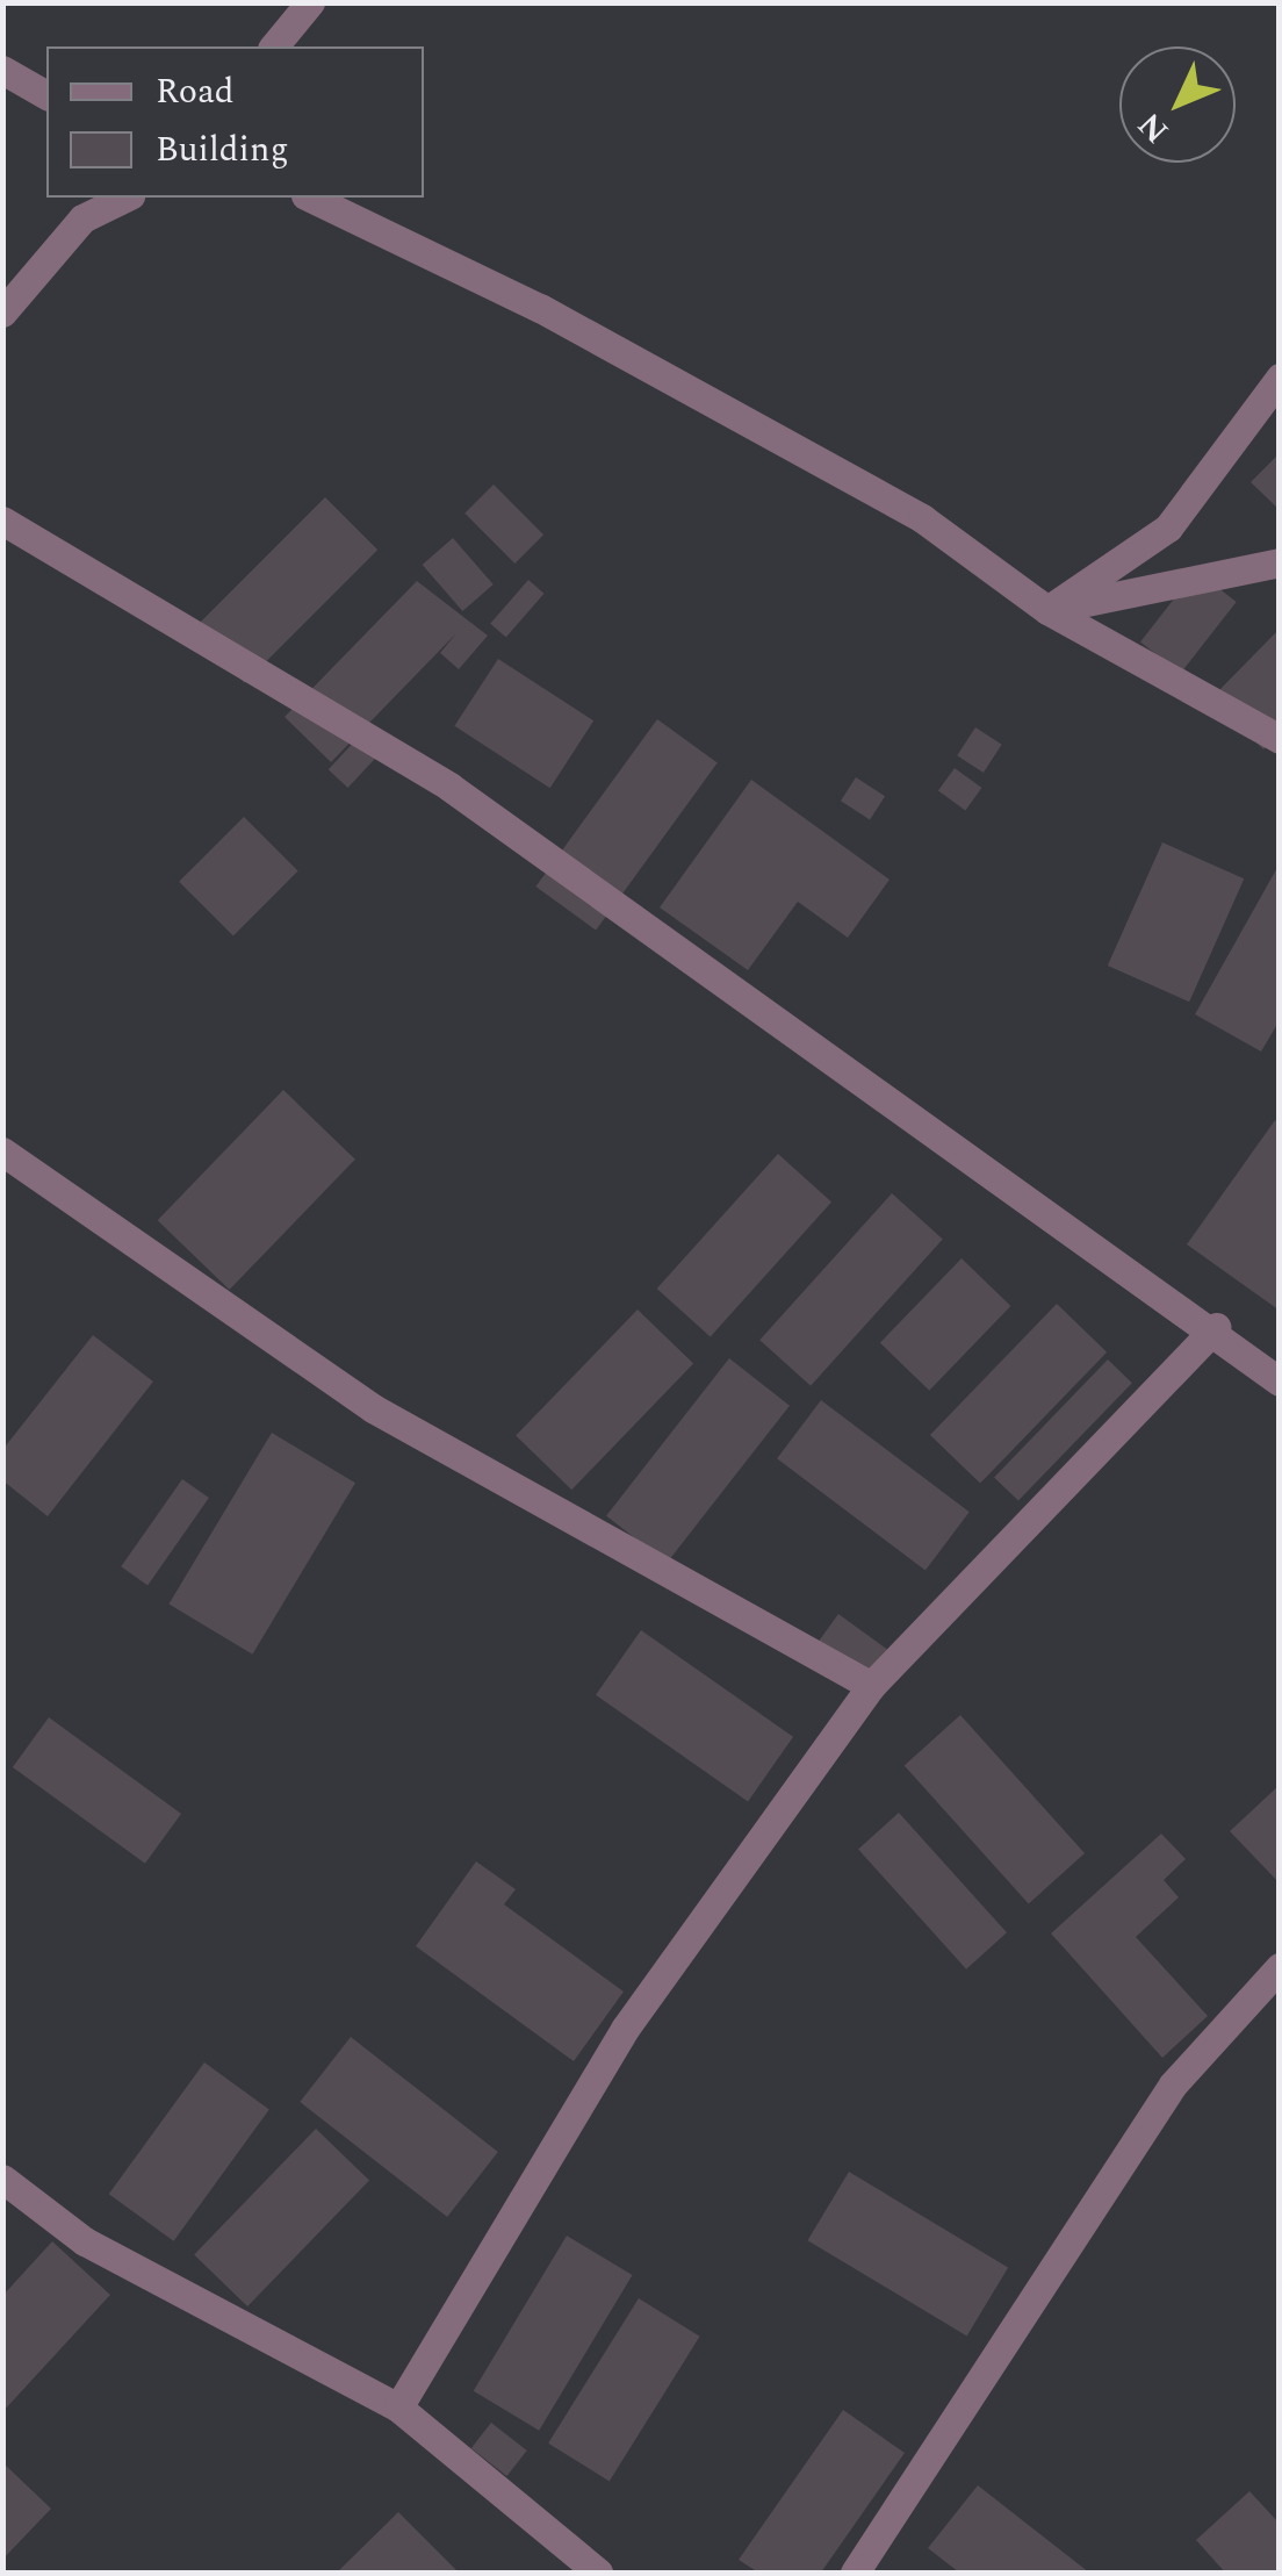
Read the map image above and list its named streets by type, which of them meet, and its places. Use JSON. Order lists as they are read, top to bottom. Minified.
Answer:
{"legend":["Road","Building"],"north":"bottom left"}
